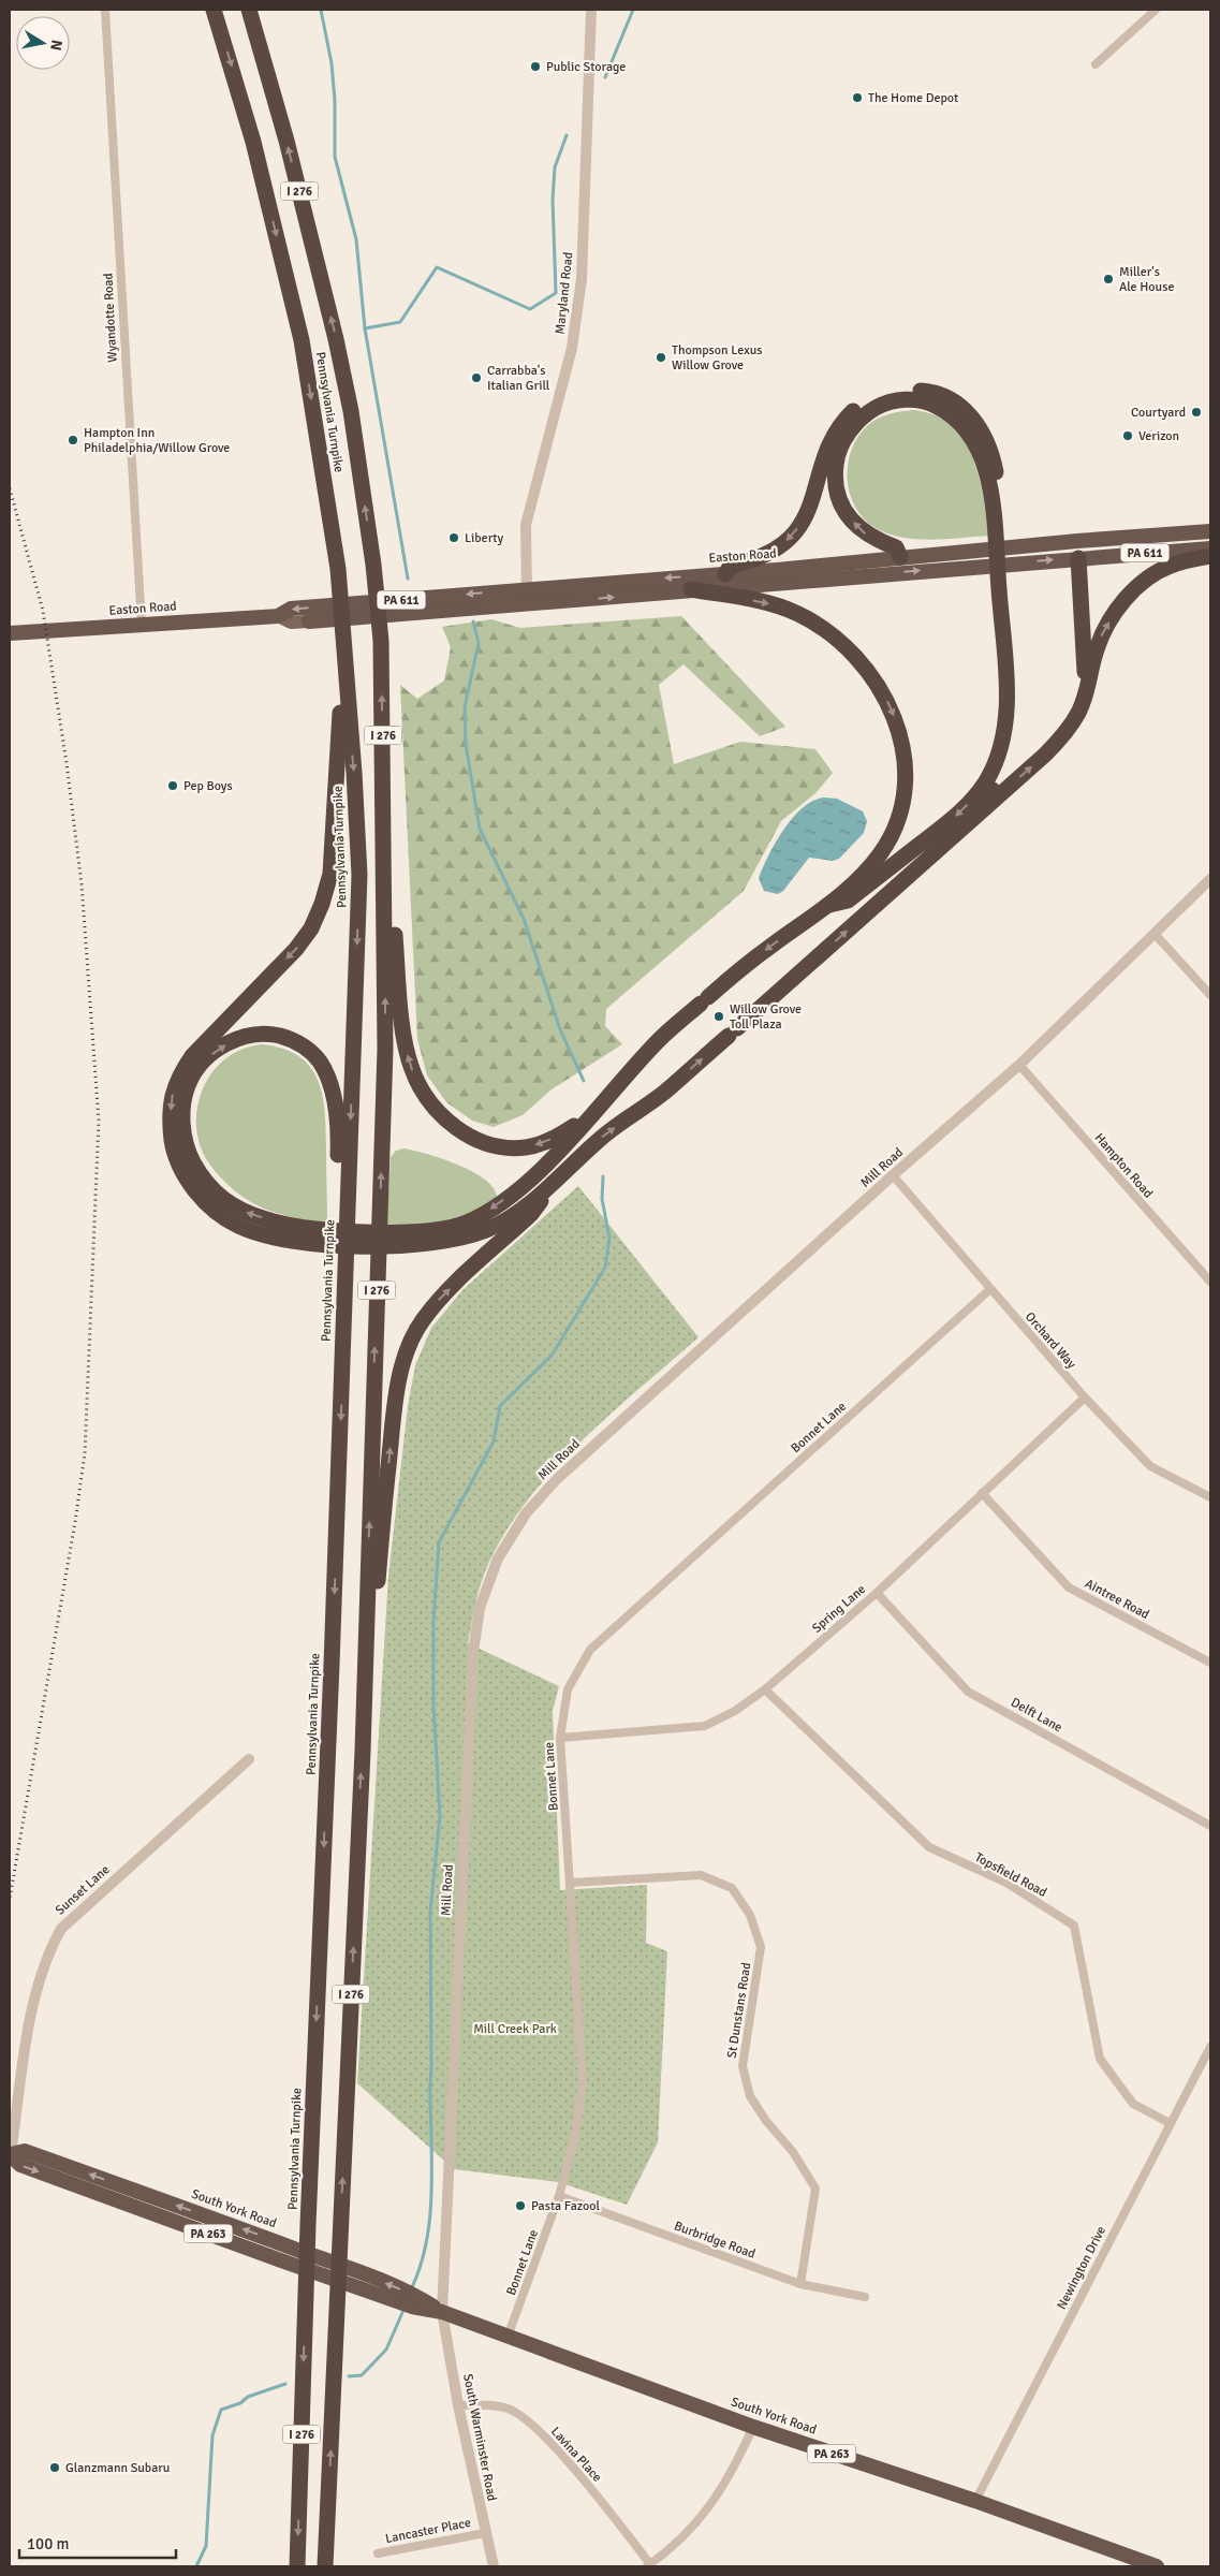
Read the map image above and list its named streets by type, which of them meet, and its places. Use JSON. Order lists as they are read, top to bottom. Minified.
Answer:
{"streets":{"highway":["I 276","Pennsylvania Turnpike","PA 611","Easton Road","South York Road","PA 263"],"street":["Maryland Road","Wyandotte Road","Hampton Road","Mill Road","Orchard Way","Bonnet Lane","Aintree Road","Spring Lane","Delft Lane","Topsfield Road","Sunset Lane","St Dunstans Road","Burbridge Road","Newington Drive","South Warminster Road","Lavina Place","Lancaster Place"]},"crossings":[["Maryland Road","Easton Road"],["Wyandotte Road","Easton Road"],["Hampton Road","Mill Road"],["Mill Road","Orchard Way"],["Mill Road","South York Road"],["Mill Road","South Warminster Road"],["Orchard Way","Bonnet Lane"],["Orchard Way","Spring Lane"],["Bonnet Lane","Spring Lane"],["Bonnet Lane","St Dunstans Road"],["Bonnet Lane","South York Road"],["Bonnet Lane","Burbridge Road"],["Aintree Road","Spring Lane"],["Spring Lane","Delft Lane"],["Spring Lane","Topsfield Road"],["Topsfield Road","Newington Drive"],["Sunset Lane","South York Road"],["St Dunstans Road","Burbridge Road"],["South York Road","Newington Drive"],["South York Road","South Warminster Road"],["South Warminster Road","Lavina Place"],["South Warminster Road","Lancaster Place"]],"parks":["Mill Creek Park"],"places":["Public Storage","The Home Depot","Miller's Ale House","Thompson Lexus Willow Grove","Carrabba's Italian Grill","Courtyard","Verizon","Hampton Inn Philadelphia/Willow Grove","Liberty","Pep Boys","Willow Grove Toll Plaza","Pasta Fazool","Glanzmann Subaru"],"scale_bar":"100 m","north":"right"}
